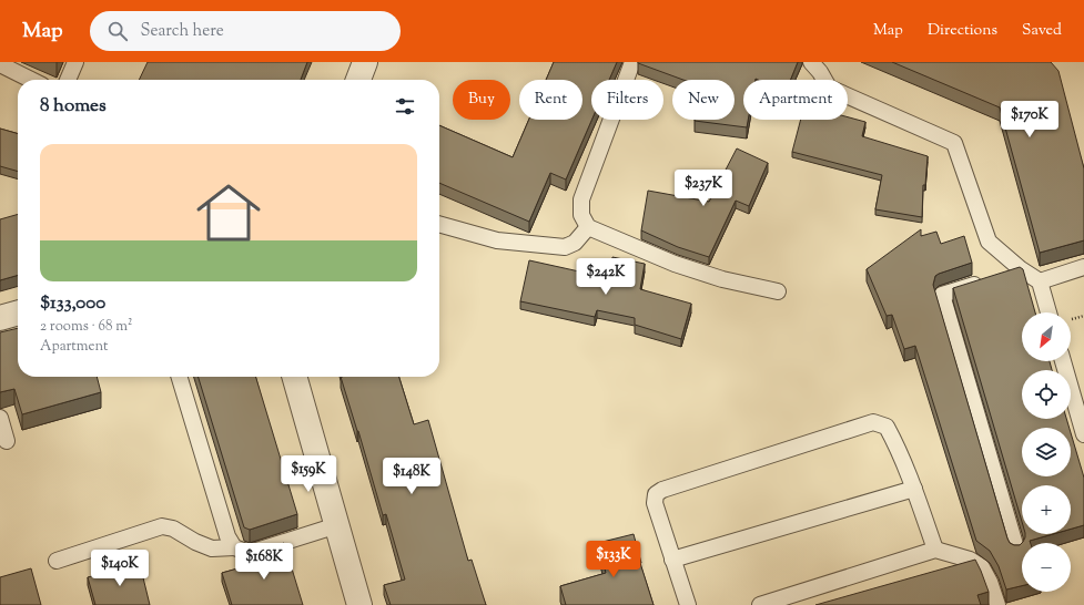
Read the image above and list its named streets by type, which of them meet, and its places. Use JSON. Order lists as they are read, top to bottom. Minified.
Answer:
{"north":"bottom left","page":{"header":"Map","search":"Search here","nav":["Map","Directions","Saved"],"chip":["Buy","Rent","Filters","New","Apartment"],"heading":"8 homes","price":["$170K","$237K","$242K","$159K","$148K","$133K","$168K","$140K"],"list":[{"name":"$133,000","note":"2 rooms · 68 m² · Apartment"}],"map_buttons":["+","−"]}}
